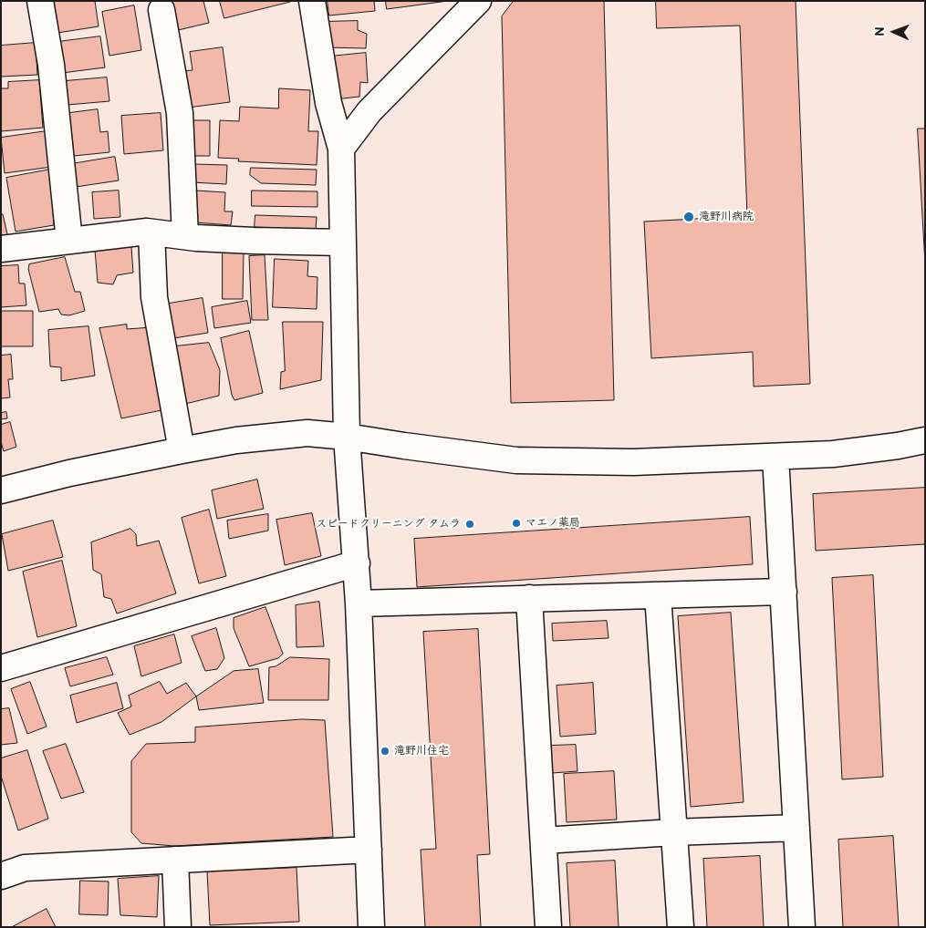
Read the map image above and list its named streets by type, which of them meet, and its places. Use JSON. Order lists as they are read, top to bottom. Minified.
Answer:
{"places":["滝野川病院","マエノ薬局","スピードクリーニング タムラ","滝野川住宅"],"north":"left"}
